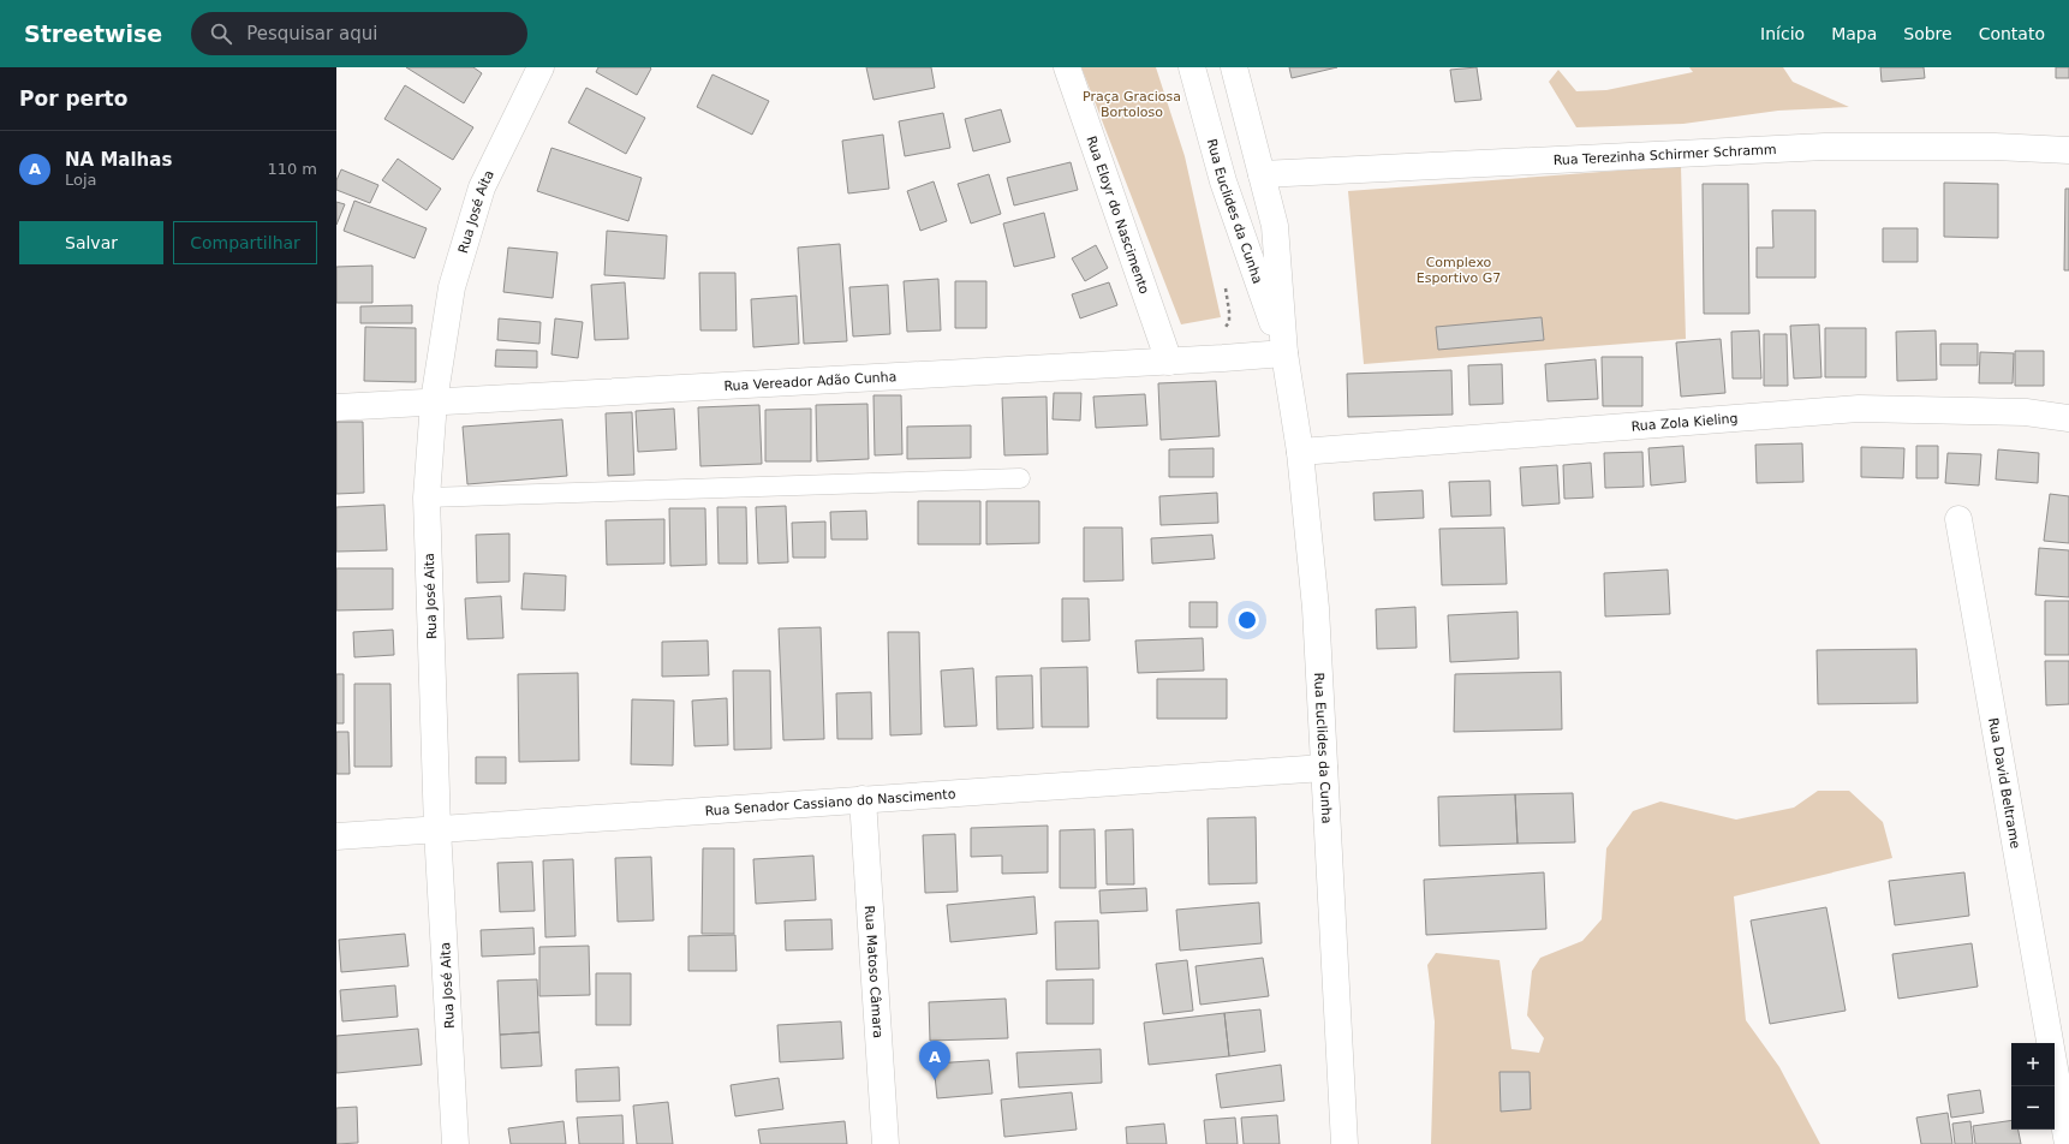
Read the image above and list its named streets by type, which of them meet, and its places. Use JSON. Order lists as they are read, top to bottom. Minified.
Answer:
{"streets":{"street":["Rua Terezinha Schirmer Schramm","Rua Euclides da Cunha","Rua José Aita","Rua Eloyr do Nascimento","Rua Vereador Adão Cunha","Rua Zola Kieling","Rua David Beltrame","Rua Senador Cassiano do Nascimento","Rua Matoso Câmara"]},"crossings":[["Rua Terezinha Schirmer Schramm","Rua Euclides da Cunha"],["Rua Euclides da Cunha","Rua Vereador Adão Cunha"],["Rua Euclides da Cunha","Rua Zola Kieling"],["Rua Euclides da Cunha","Rua Senador Cassiano do Nascimento"],["Rua José Aita","Rua Vereador Adão Cunha"],["Rua José Aita","Rua Senador Cassiano do Nascimento"],["Rua Eloyr do Nascimento","Rua Vereador Adão Cunha"],["Rua Senador Cassiano do Nascimento","Rua Matoso Câmara"]],"parks":["Praça Graciosa Bortoloso","Complexo Esportivo G7"],"page":{"header":"Streetwise","search":"Pesquisar aqui","nav":["Início","Mapa","Sobre","Contato"],"heading":"Por perto","list":[{"mark":"A","name":"NA Malhas","note":"Loja","value":"110 m"}],"buttons":["Salvar","Compartilhar"],"pins":"A","map_buttons":["+","−"]}}
